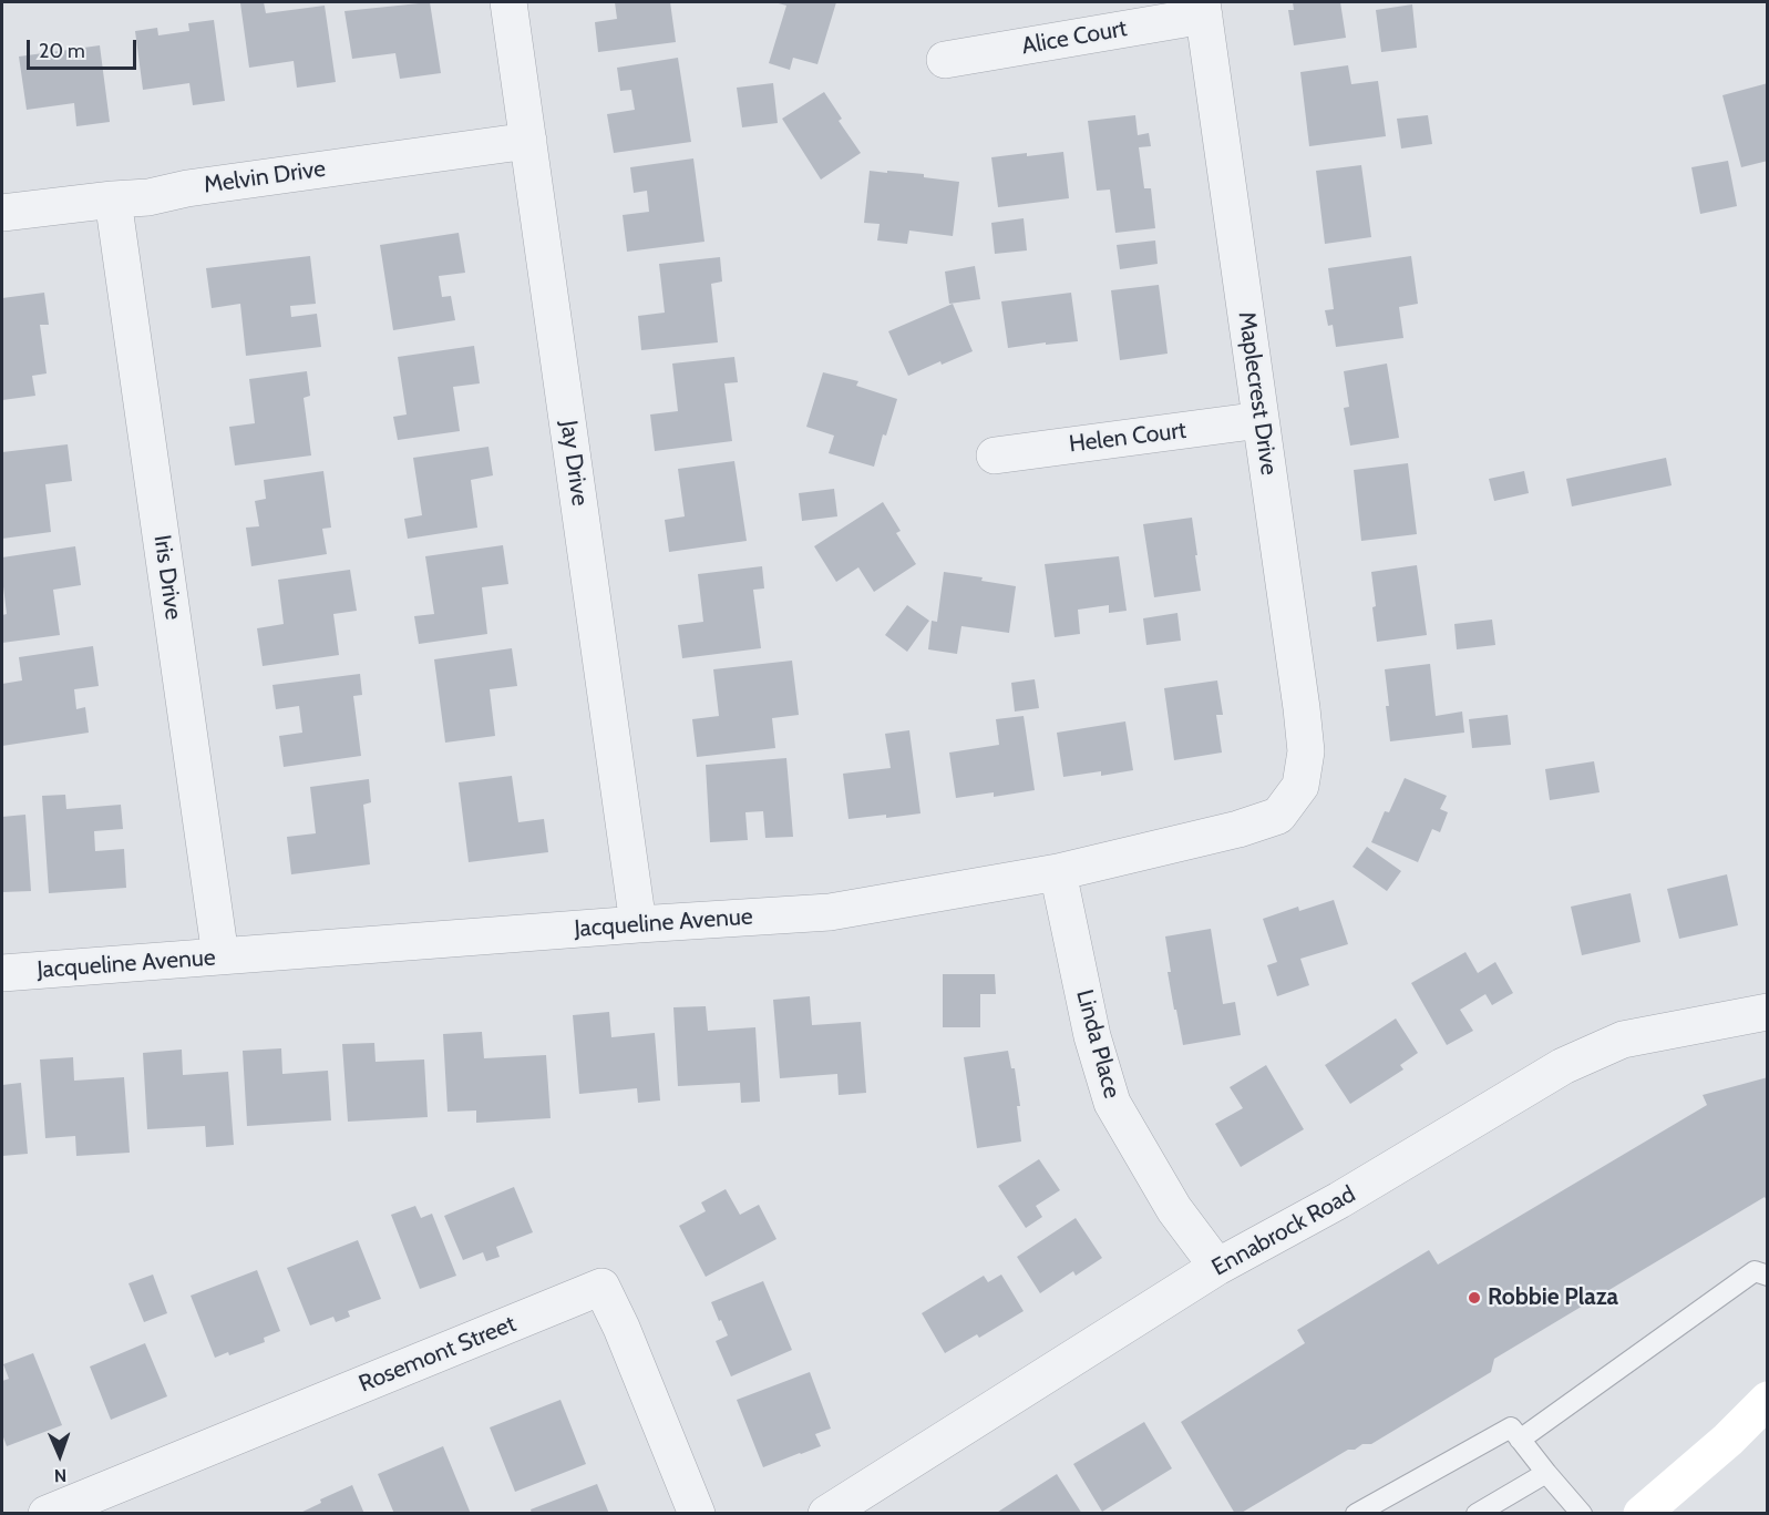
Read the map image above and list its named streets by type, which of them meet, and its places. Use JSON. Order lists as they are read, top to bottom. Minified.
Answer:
{"streets":{"street":["Alice Court","Melvin Drive","Maplecrest Drive","Helen Court","Jay Drive","Iris Drive","Jacqueline Avenue","Linda Place","Ennabrock Road","Rosemont Street"]},"crossings":[["Alice Court","Maplecrest Drive"],["Melvin Drive","Jay Drive"],["Melvin Drive","Iris Drive"],["Maplecrest Drive","Helen Court"],["Maplecrest Drive","Jacqueline Avenue"],["Jay Drive","Jacqueline Avenue"],["Iris Drive","Jacqueline Avenue"],["Jacqueline Avenue","Linda Place"],["Linda Place","Ennabrock Road"]],"places":["Robbie Plaza"],"scale_bar":"20 m","north":"bottom"}
